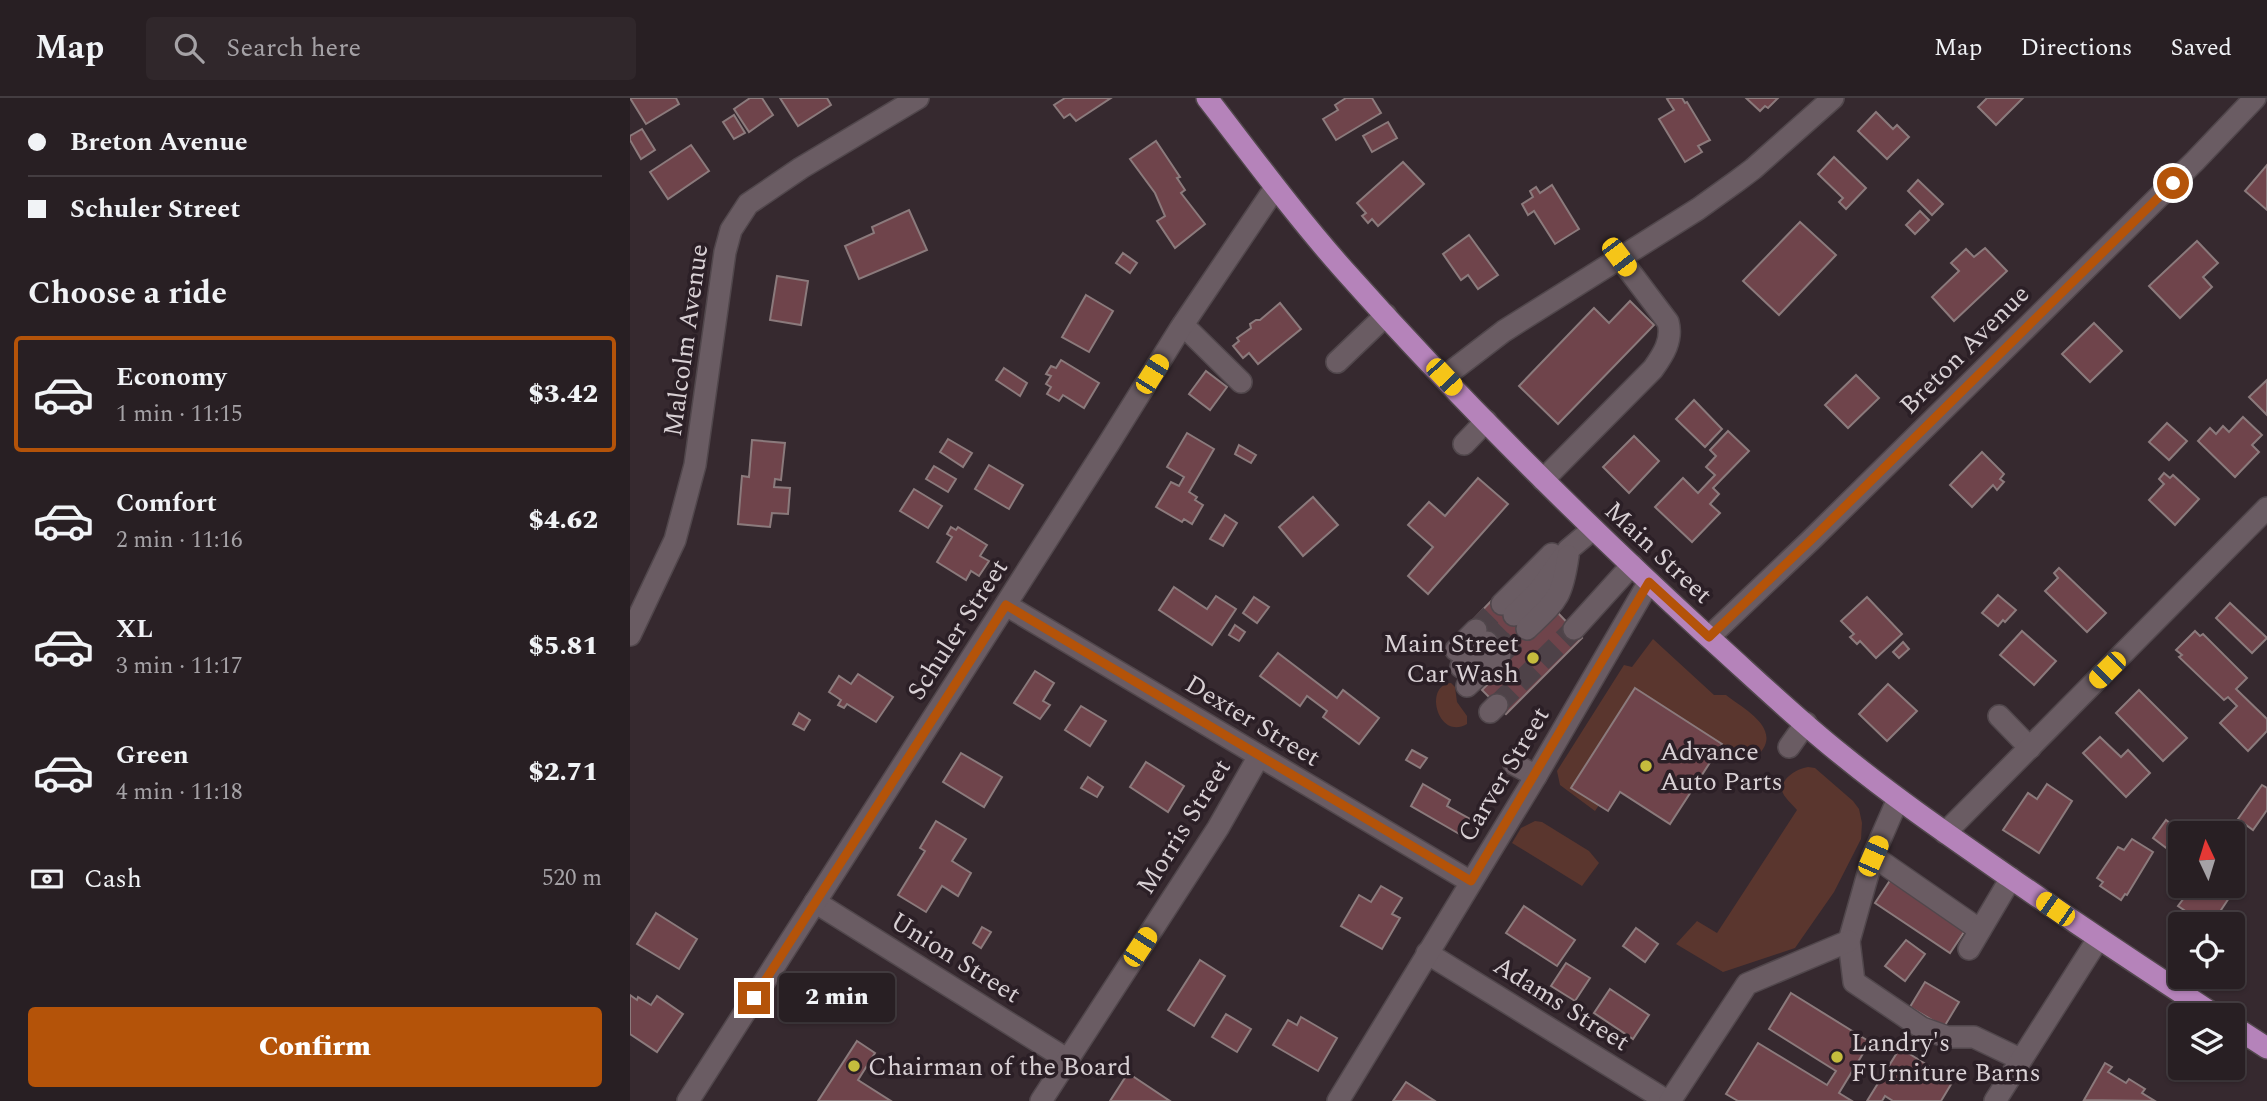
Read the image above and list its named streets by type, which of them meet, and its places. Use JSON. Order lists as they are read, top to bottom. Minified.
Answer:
{"streets":{"highway":["Main Street"],"street":["Malcolm Avenue","Breton Avenue","Schuler Street","Dexter Street","Carver Street","Morris Street","Union Street","Adams Street"]},"crossings":[["Breton Avenue","Main Street"],["Main Street","Schuler Street"],["Main Street","Carver Street"],["Schuler Street","Dexter Street"],["Schuler Street","Union Street"],["Dexter Street","Carver Street"],["Dexter Street","Morris Street"],["Carver Street","Adams Street"],["Morris Street","Union Street"]],"places":["Main Street Car Wash","Advance Auto Parts","Landry's FUrniture Barns","Chairman of the Board"],"north":"top","page":{"header":"Map","search":"Search here","nav":["Map","Directions","Saved"],"banner":["Breton Avenue","Schuler Street"],"heading":"Choose a ride","list":[{"name":"Economy","note":"1 min · 11:15","value":"$3.42"},{"name":"Comfort","note":"2 min · 11:16","value":"$4.62"},{"name":"XL","note":"3 min · 11:17","value":"$5.81"},{"name":"Green","note":"4 min · 11:18","value":"$2.71"}],"pay":["Cash","520 m"],"bubble":"2 min","buttons":"Confirm"}}
